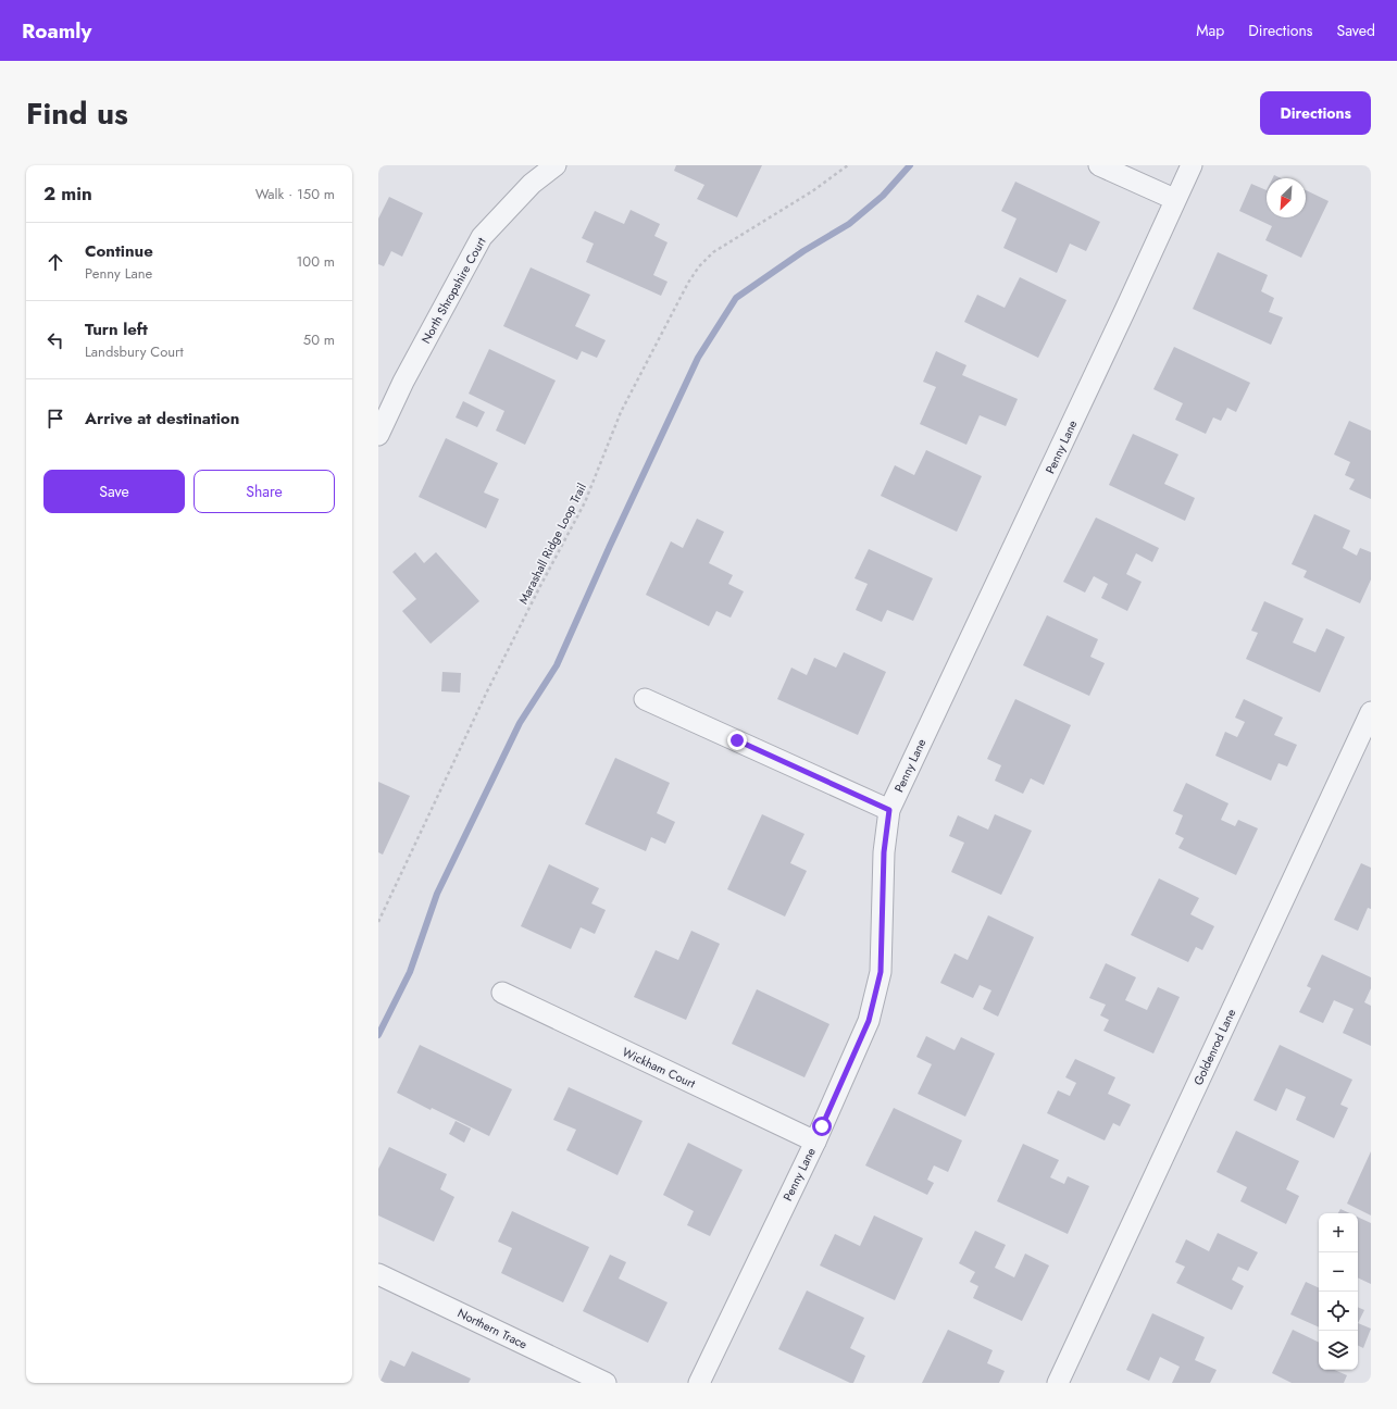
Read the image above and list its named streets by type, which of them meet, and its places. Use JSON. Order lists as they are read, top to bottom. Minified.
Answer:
{"streets":{"street":["North Shropshire Court","Penny Lane","Goldenrod Lane","Wickham Court","Northern Trace"],"path":["Marashall Ridge Loop Trail"]},"crossings":[["Penny Lane","Wickham Court"]],"north":"bottom left","page":{"header":"Roamly","nav":["Map","Directions","Saved"],"title":"Find us","buttons":["Directions",["Save","Share"]],"heading":["2 min","Walk · 150 m"],"list":[["Continue","Penny Lane","100 m"],["Turn left","Landsbury Court","50 m"],"Arrive at destination"],"map_buttons":["+","−"]}}
